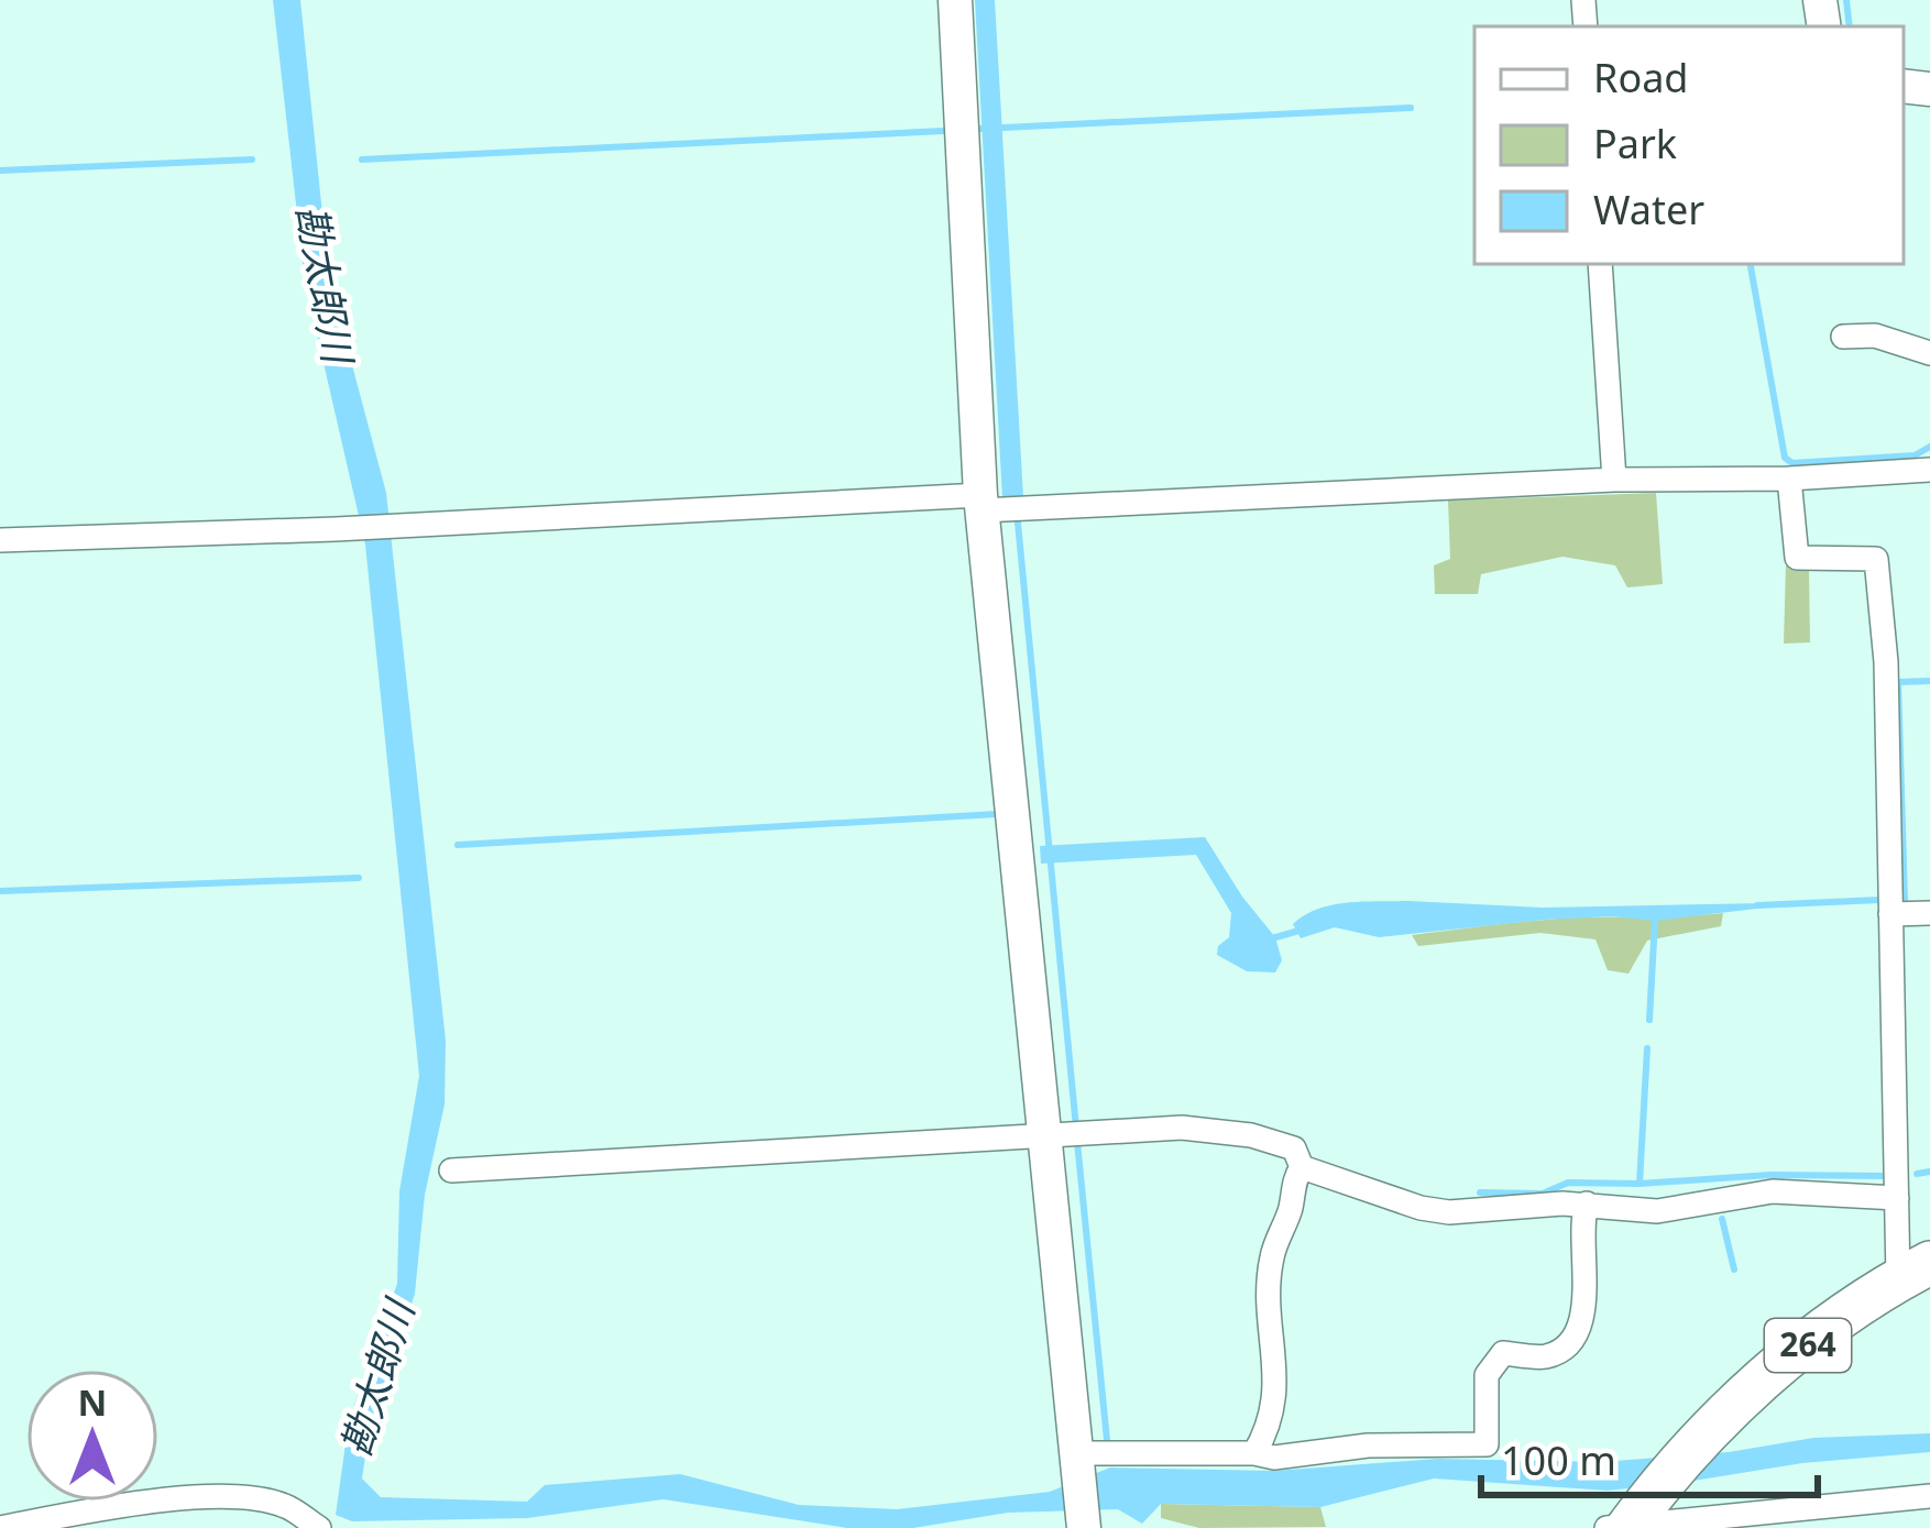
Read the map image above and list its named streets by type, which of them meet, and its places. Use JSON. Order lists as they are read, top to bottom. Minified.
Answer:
{"streets":{"highway":["264"]},"water":["勘太郎川"],"legend":["Road","Park","Water"],"scale_bar":"100 m","north":"top"}
